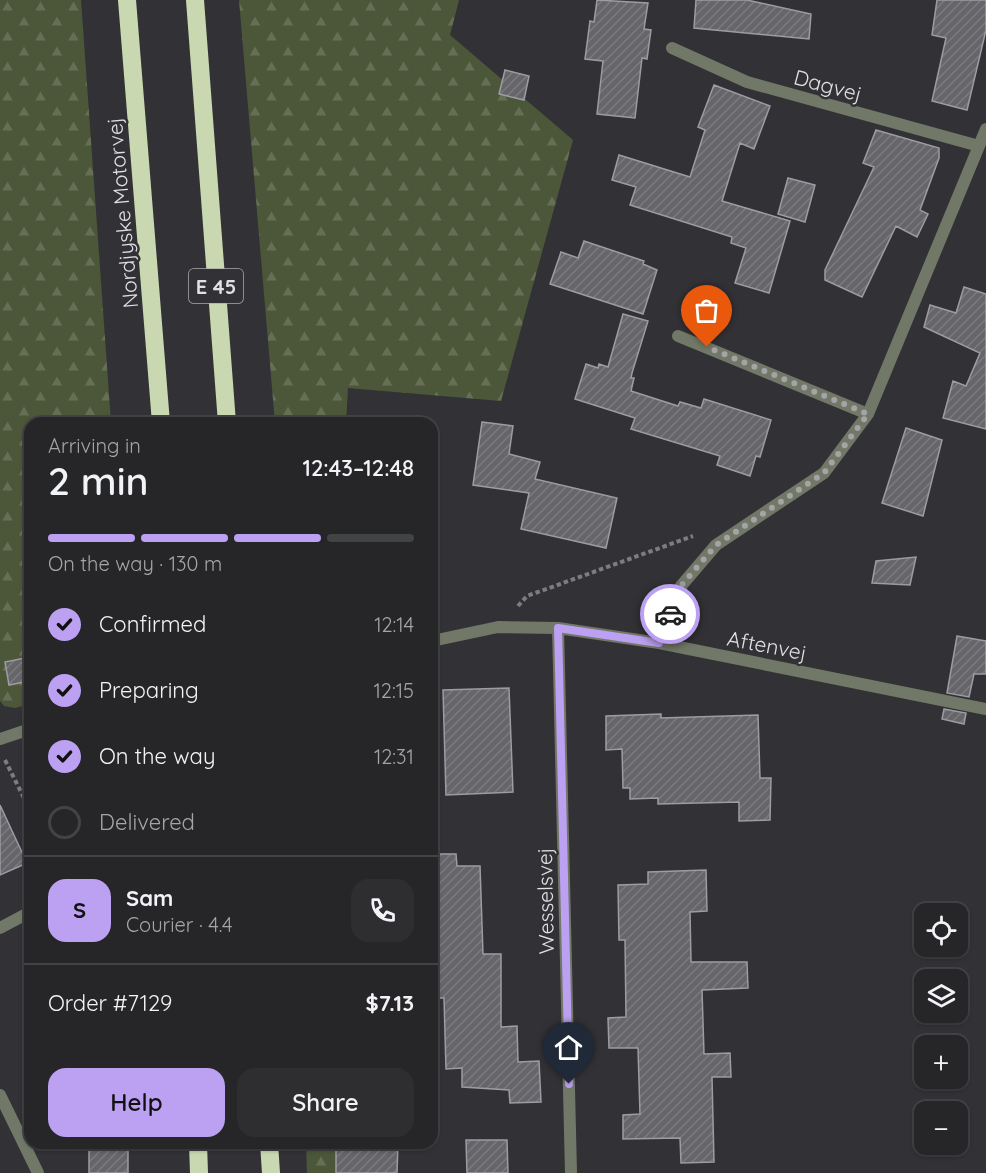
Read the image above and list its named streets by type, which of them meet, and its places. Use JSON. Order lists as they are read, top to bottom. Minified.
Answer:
{"streets":{"highway":["Nordjyske Motorvej","E 45"],"street":["Dagvej","Aftenvej","Wesselsvej"]},"crossings":[["Aftenvej","Wesselsvej"]],"page":{"heading":["2 min","Arriving in","12:43–12:48"],"panel":["Sam","Courier · 4.4","Order #7129","$7.13"],"bar":"On the way · 130 m","list":[["Confirmed","12:14"],["Preparing","12:15"],["On the way","12:31"],"Delivered"],"round":"S","map_buttons":["+","−"],"buttons":["Help","Share"]}}
